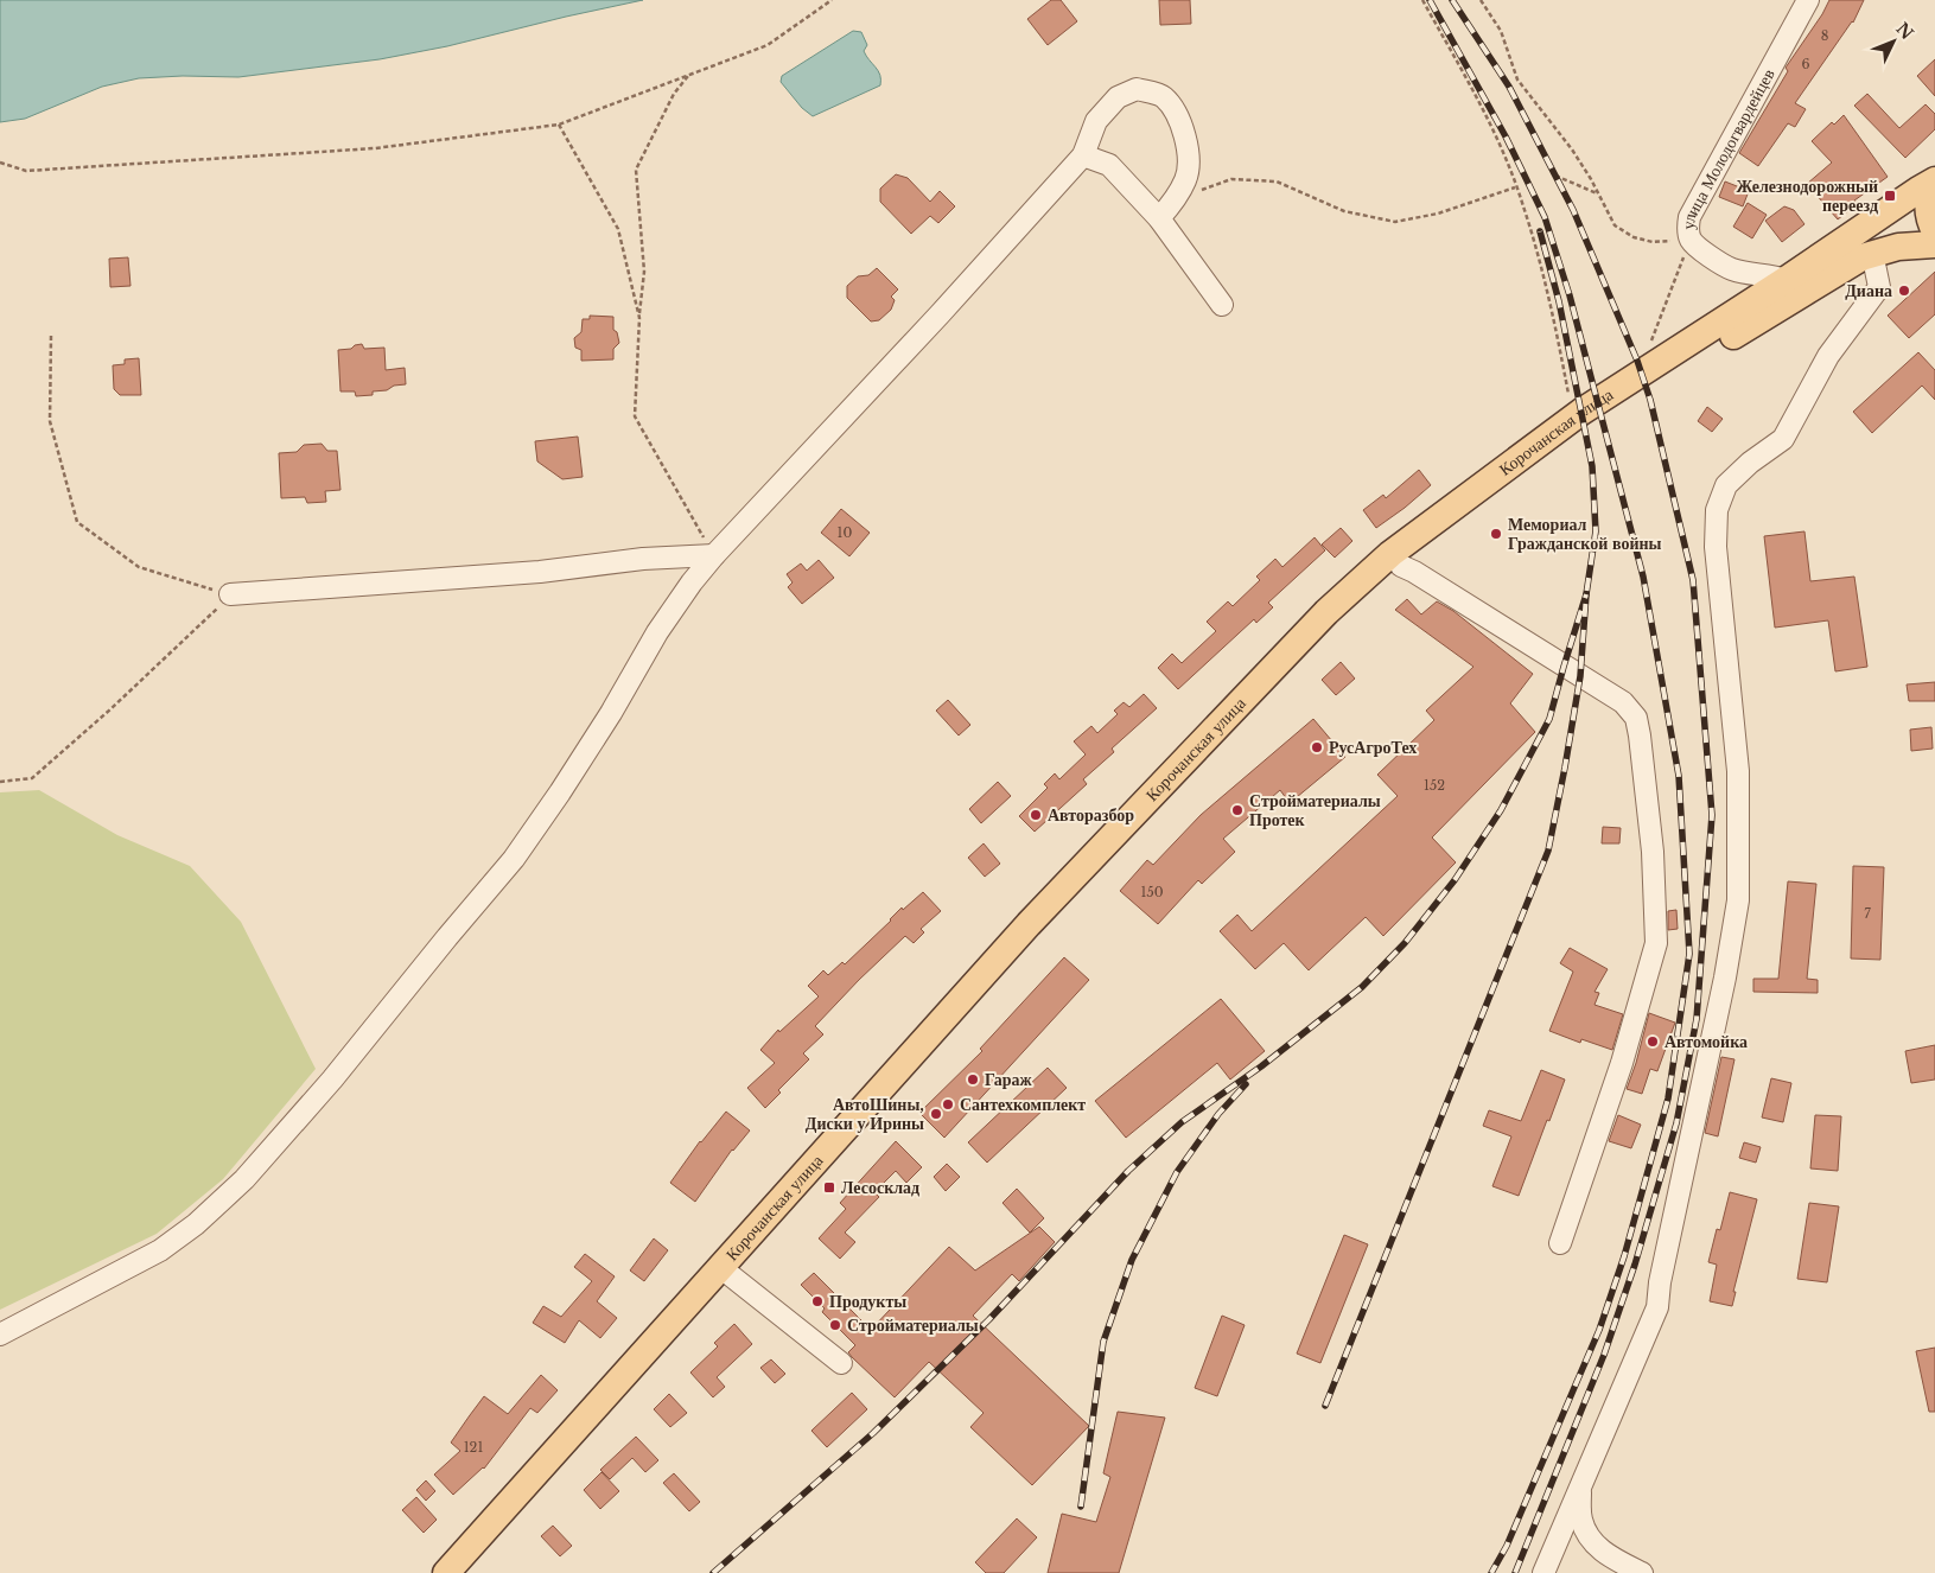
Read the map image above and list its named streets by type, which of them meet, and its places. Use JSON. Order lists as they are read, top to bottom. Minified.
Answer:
{"streets":{"main road":["Корочанская улица"],"street":["улица Молодогвардейцев"]},"crossings":[["улица Молодогвардейцев","Корочанская улица"]],"places":{"transit":["Железнодорожный переезд","Лесосклад"],"other":["Диана","Мемориал Гражданской войны","РусАгроТех","Стройматериалы Протек","Авторазбор","Автомойка","Гараж","Сантехкомплект","АвтоШины, Диски у Ирины","Продукты","Стройматериалы"]},"house_numbers":["8","6","10","152","150","7","121"],"north":"top right"}
